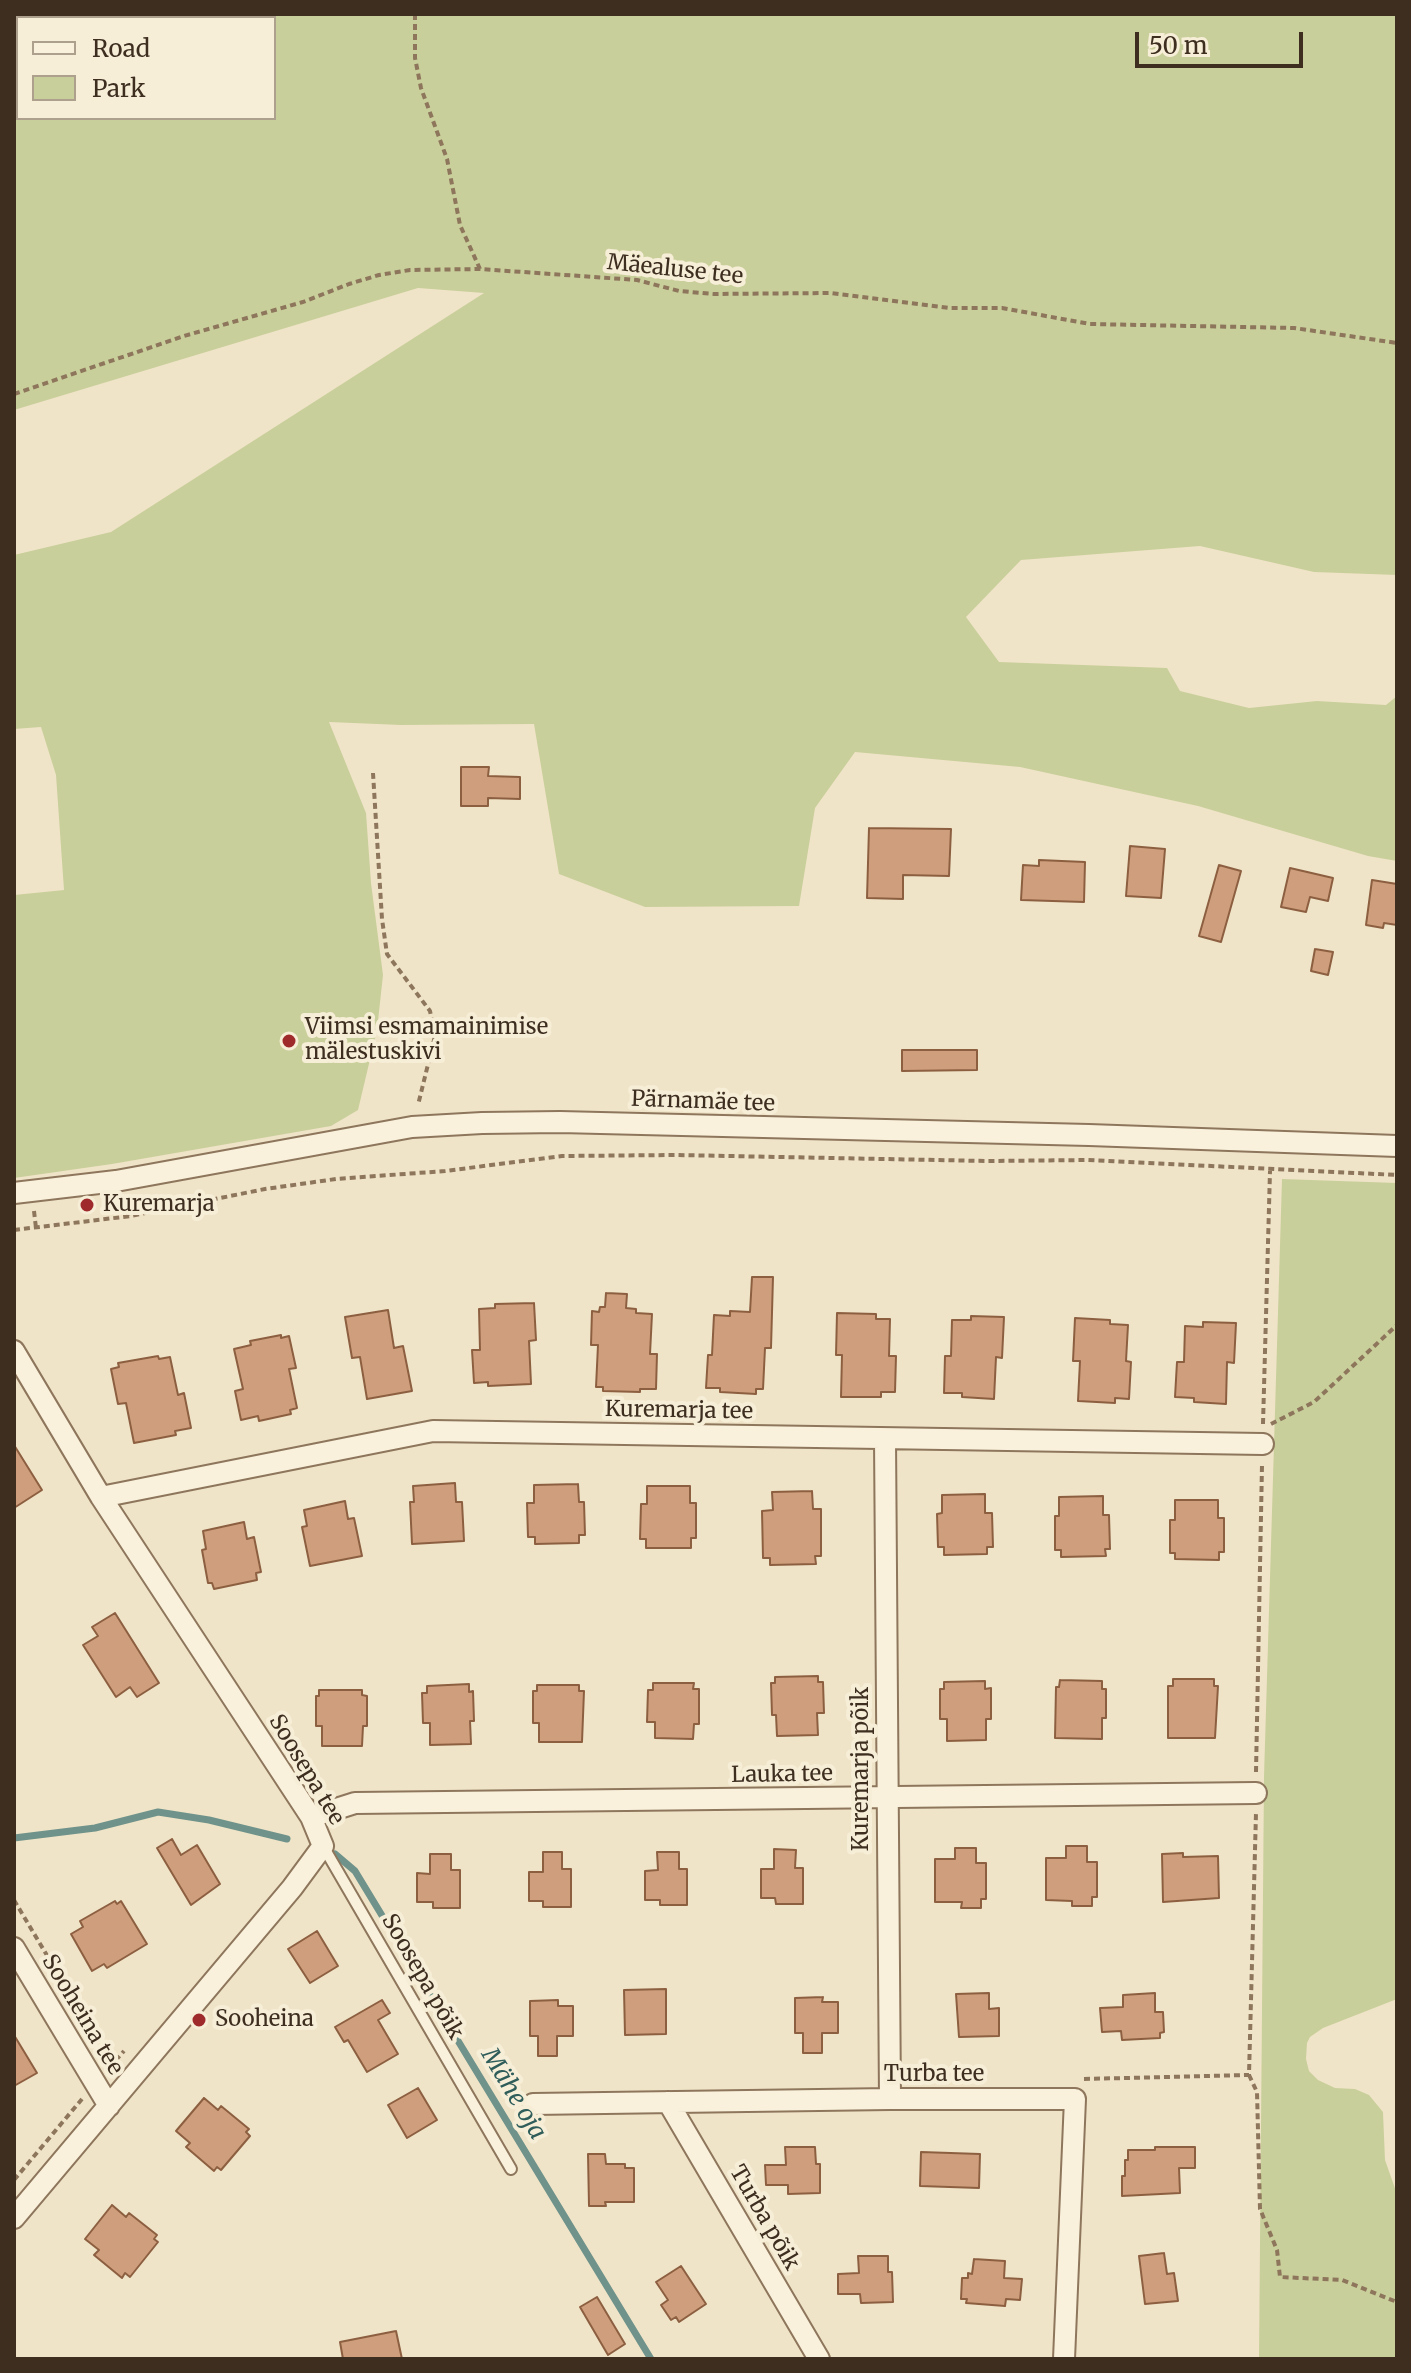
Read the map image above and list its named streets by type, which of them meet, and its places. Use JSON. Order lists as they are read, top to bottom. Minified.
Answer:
{"streets":{"street":["Pärnamäe tee","Kuremarja tee","Kuremarja põik","Soosepa tee","Lauka tee","Sooheina tee","Turba tee","Turba põik"],"lane":["Soosepa põik"],"path":["Mäealuse tee"]},"crossings":[["Kuremarja tee","Kuremarja põik"],["Kuremarja tee","Soosepa tee"],["Kuremarja põik","Lauka tee"],["Kuremarja põik","Turba tee"],["Soosepa tee","Lauka tee"],["Soosepa tee","Soosepa põik"],["Soosepa tee","Sooheina tee"],["Turba tee","Turba põik"]],"water":["Mähe oja"],"places":["Viimsi esmamainimise mälestuskivi","Kuremarja","Sooheina"],"legend":["Road","Park"],"scale_bar":"50 m"}
